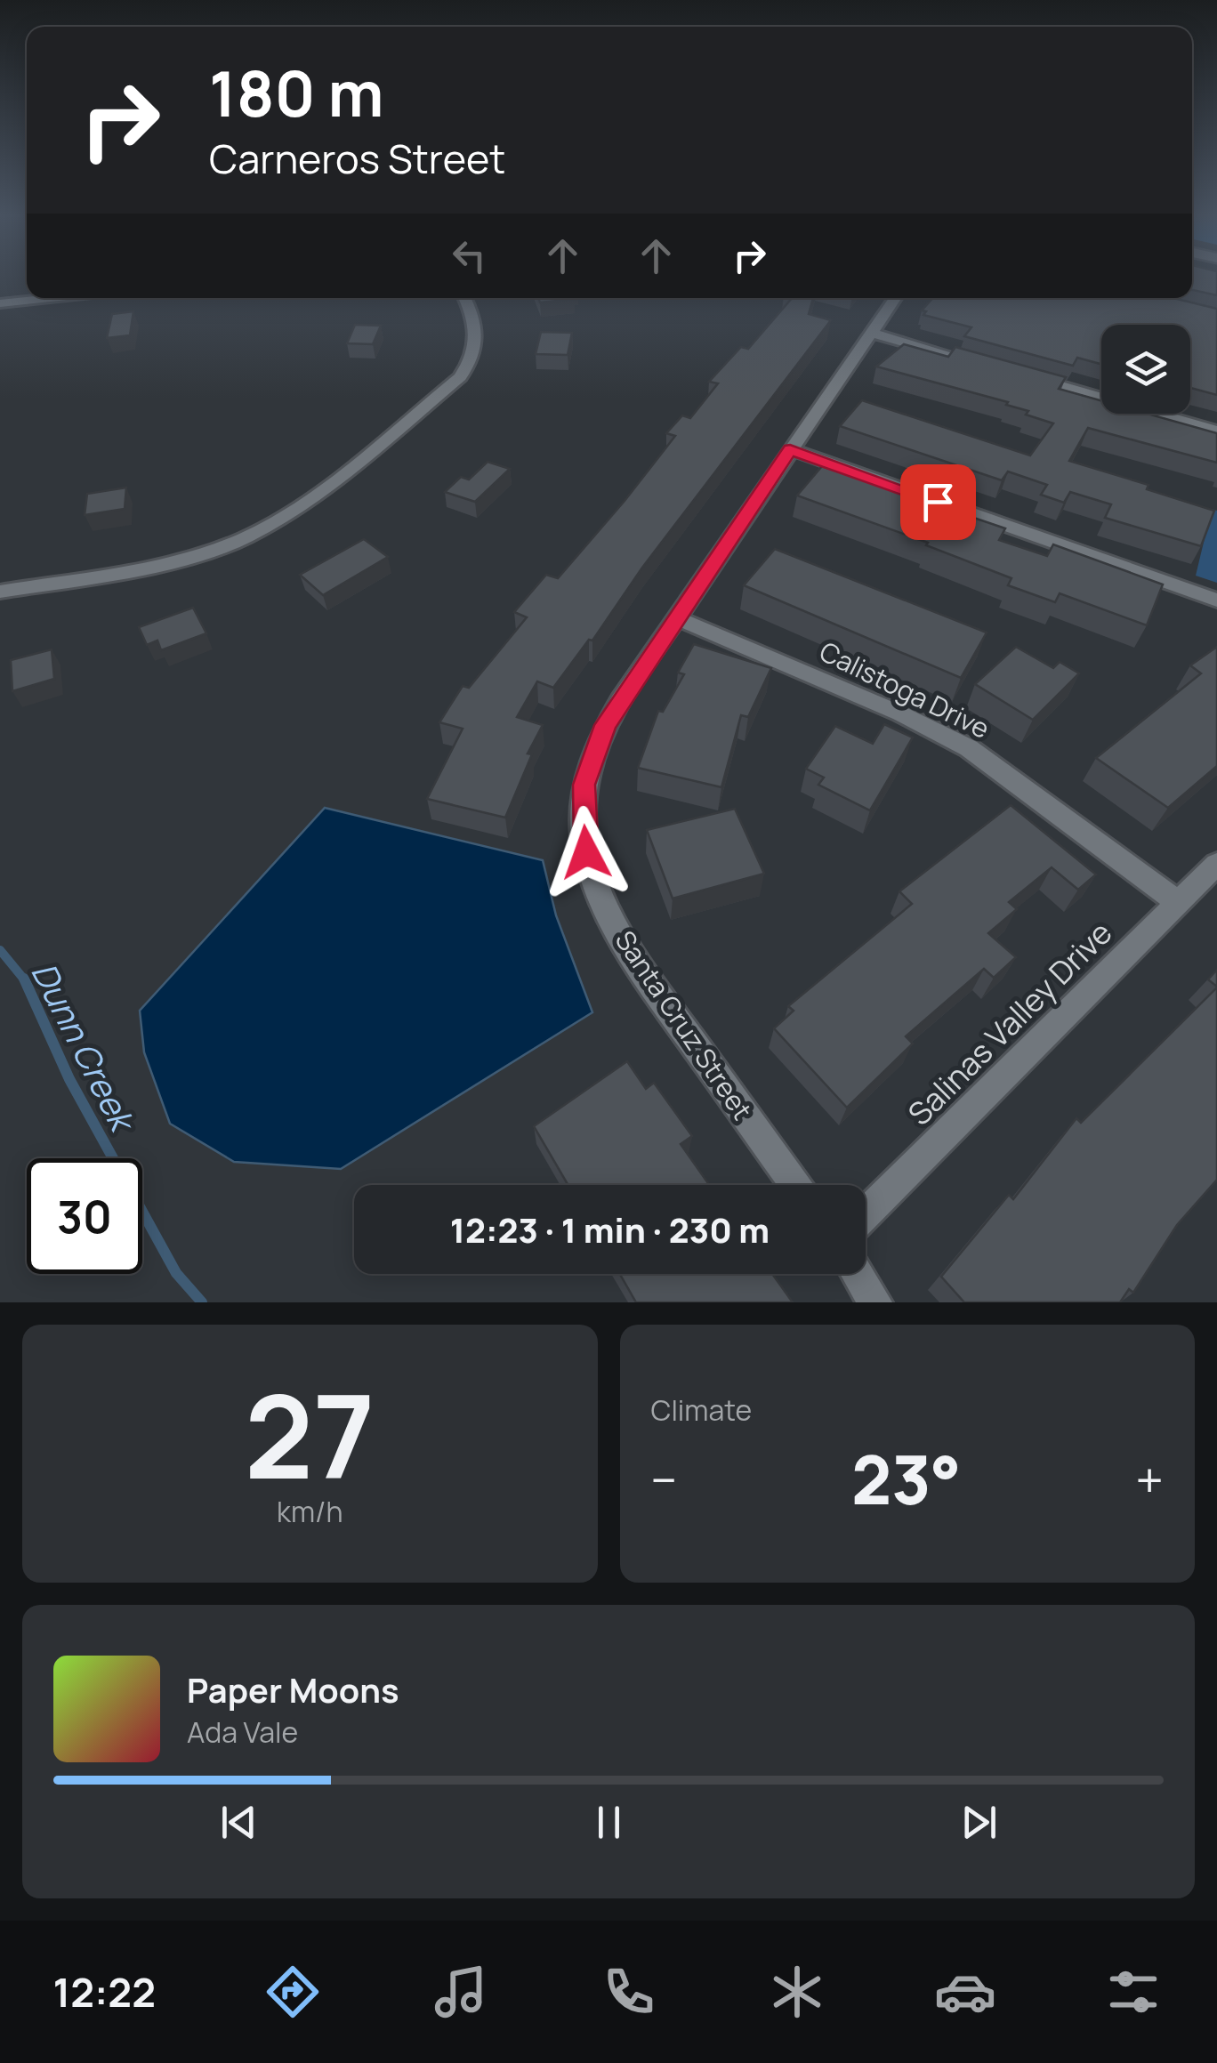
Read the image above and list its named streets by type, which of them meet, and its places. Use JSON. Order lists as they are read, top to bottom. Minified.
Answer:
{"streets":{"street":["Calistoga Drive","Salinas Valley Drive","Santa Cruz Street"]},"crossings":[["Calistoga Drive","Salinas Valley Drive"],["Calistoga Drive","Santa Cruz Street"]],"water":["Dunn Creek"],"page":{"turn":["180 m","Carneros Street"],"limit":"30","trip":"12:23 · 1 min · 230 m","tile":[["27","km/h"],"Climate"],"heat":["−","23°","+"],"song":["Paper Moons","Ada Vale"],"tabs":"12:22"}}
